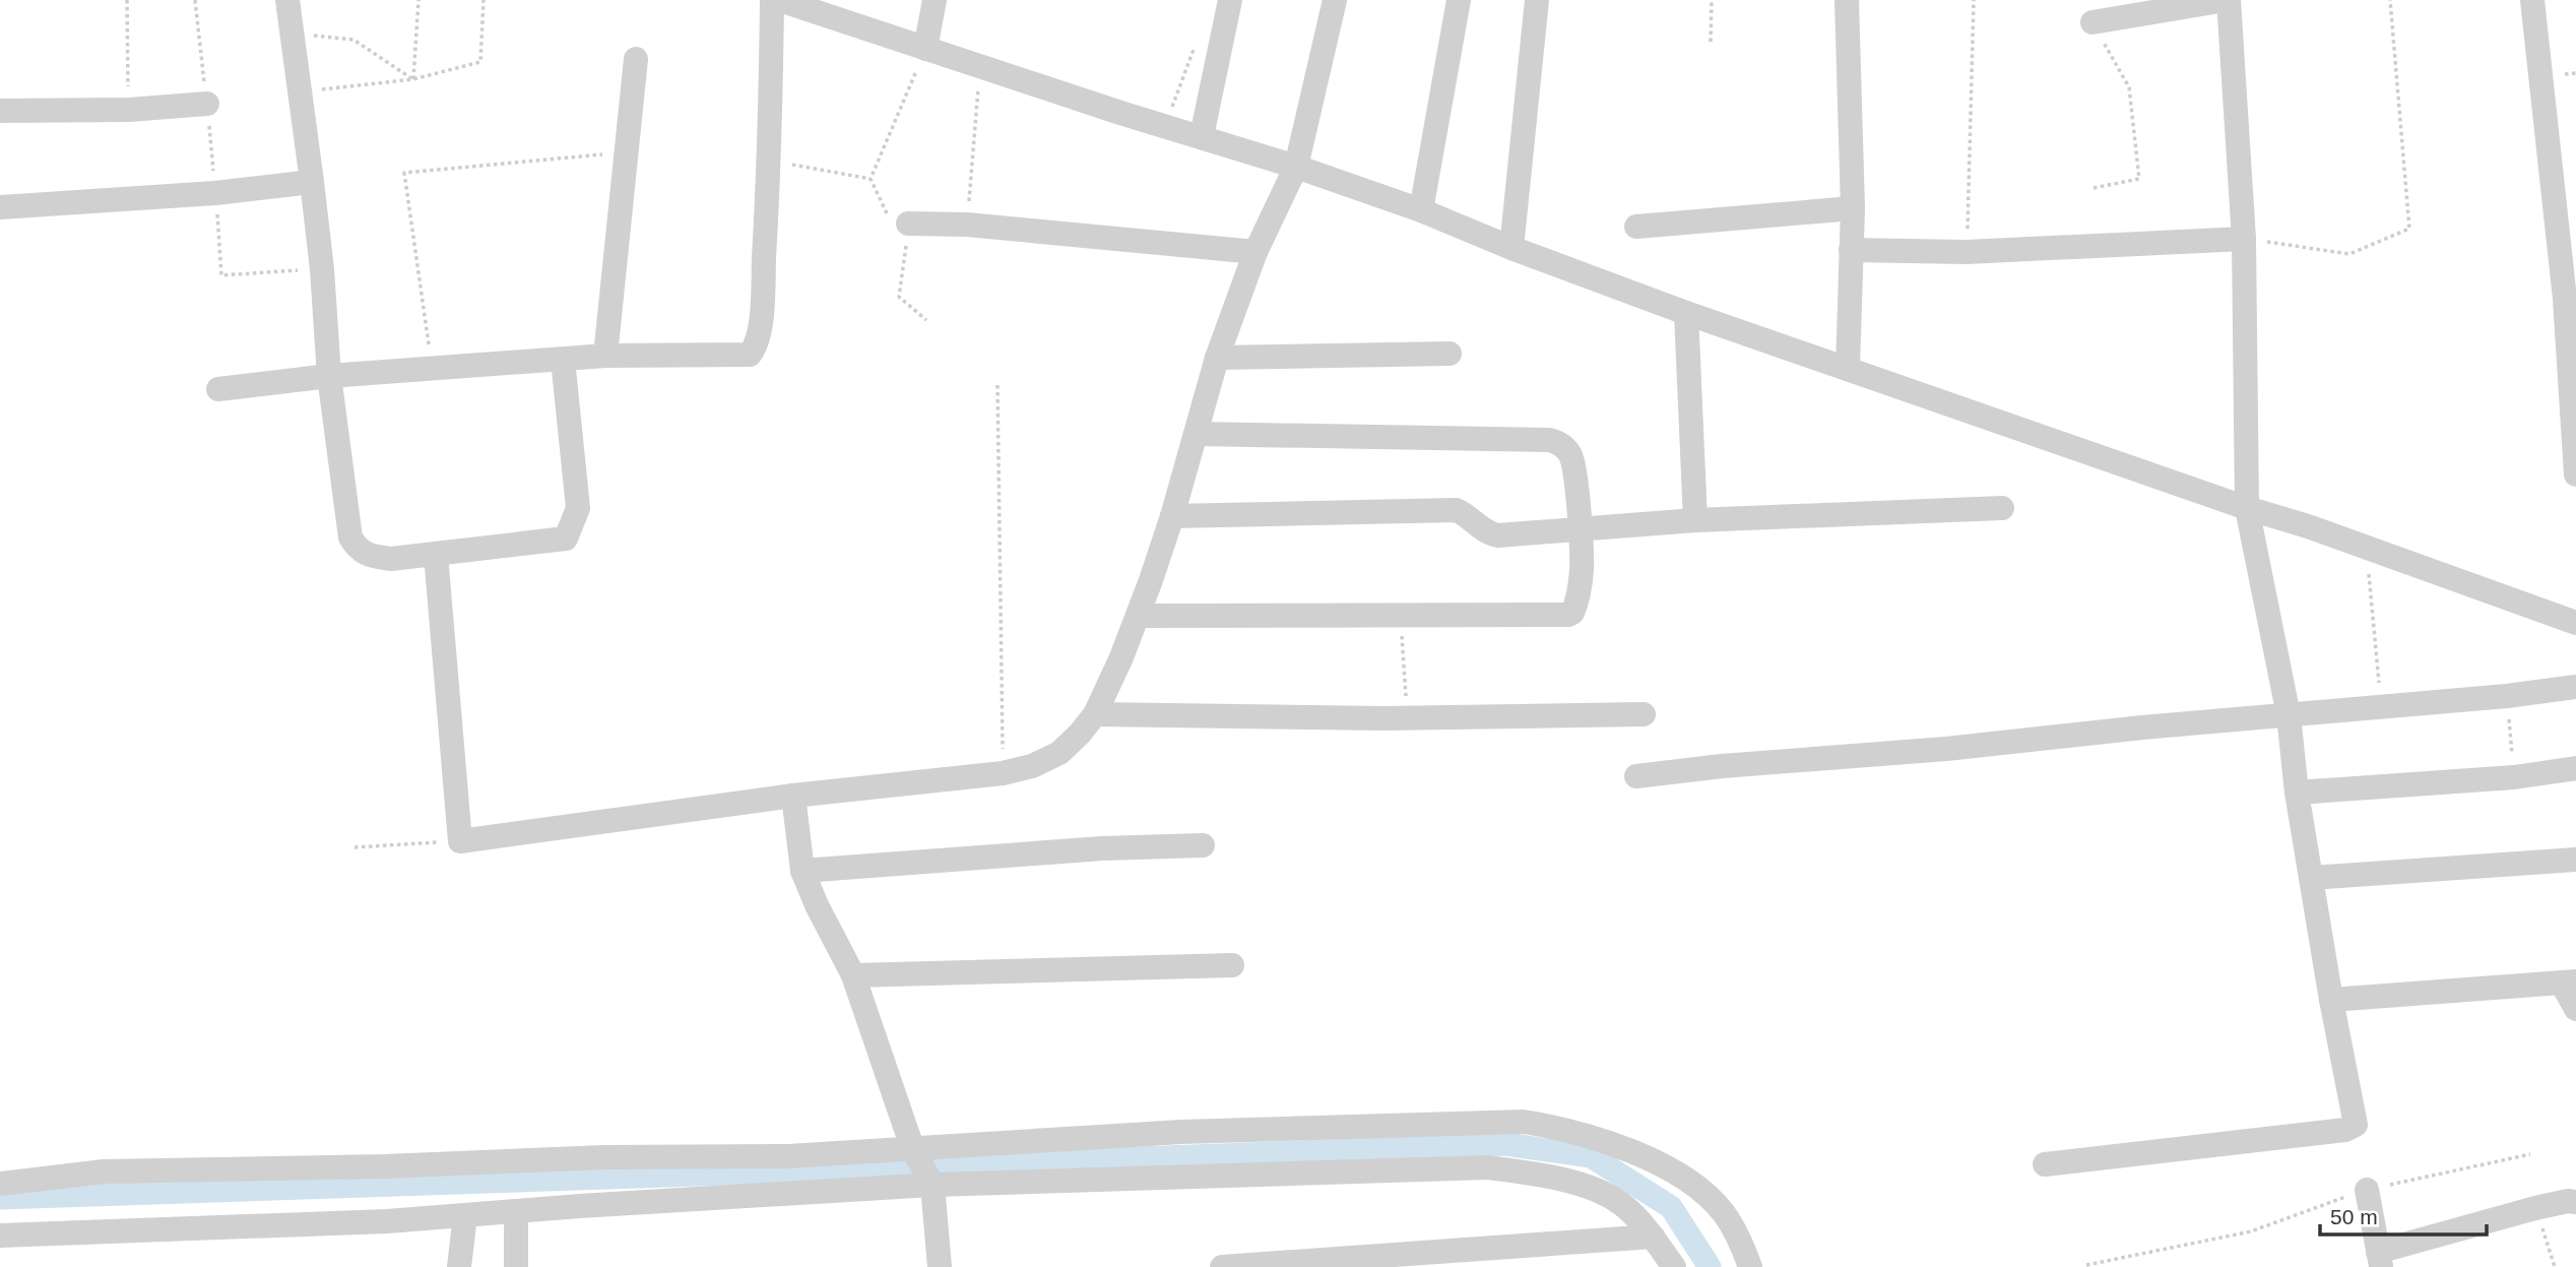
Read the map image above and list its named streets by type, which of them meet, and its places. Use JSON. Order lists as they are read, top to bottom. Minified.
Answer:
{"scale_bar":"50 m"}
